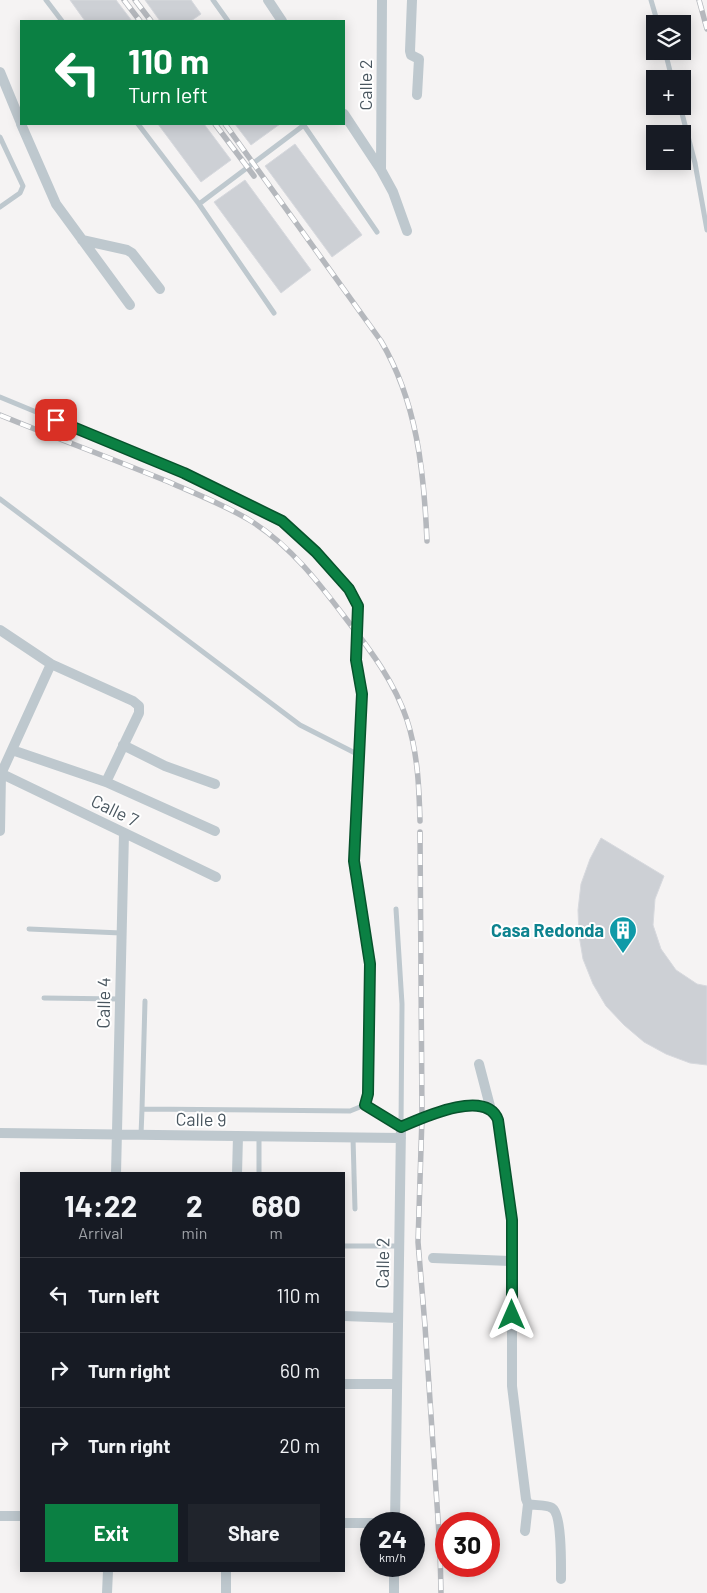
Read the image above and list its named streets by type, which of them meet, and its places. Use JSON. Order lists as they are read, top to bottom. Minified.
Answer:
{"streets":{"street":["Calle 2","Calle 7","Calle 4","Calle 9"]},"crossings":[["Calle 2","Calle 9"],["Calle 7","Calle 4"],["Calle 4","Calle 9"]],"places":{"building":["Casa Redonda"]},"page":{"map_buttons":["+","−"],"turn":["110 m","Turn left"],"eta":["14:22","Arrival","2","min","680","m"],"list":[{"name":"Turn left","value":"110 m"},{"name":"Turn right","value":"60 m"},{"name":"Turn right","value":"20 m"}],"buttons":["Exit","Share"],"speed":"24 km/h","limit":"30"}}
